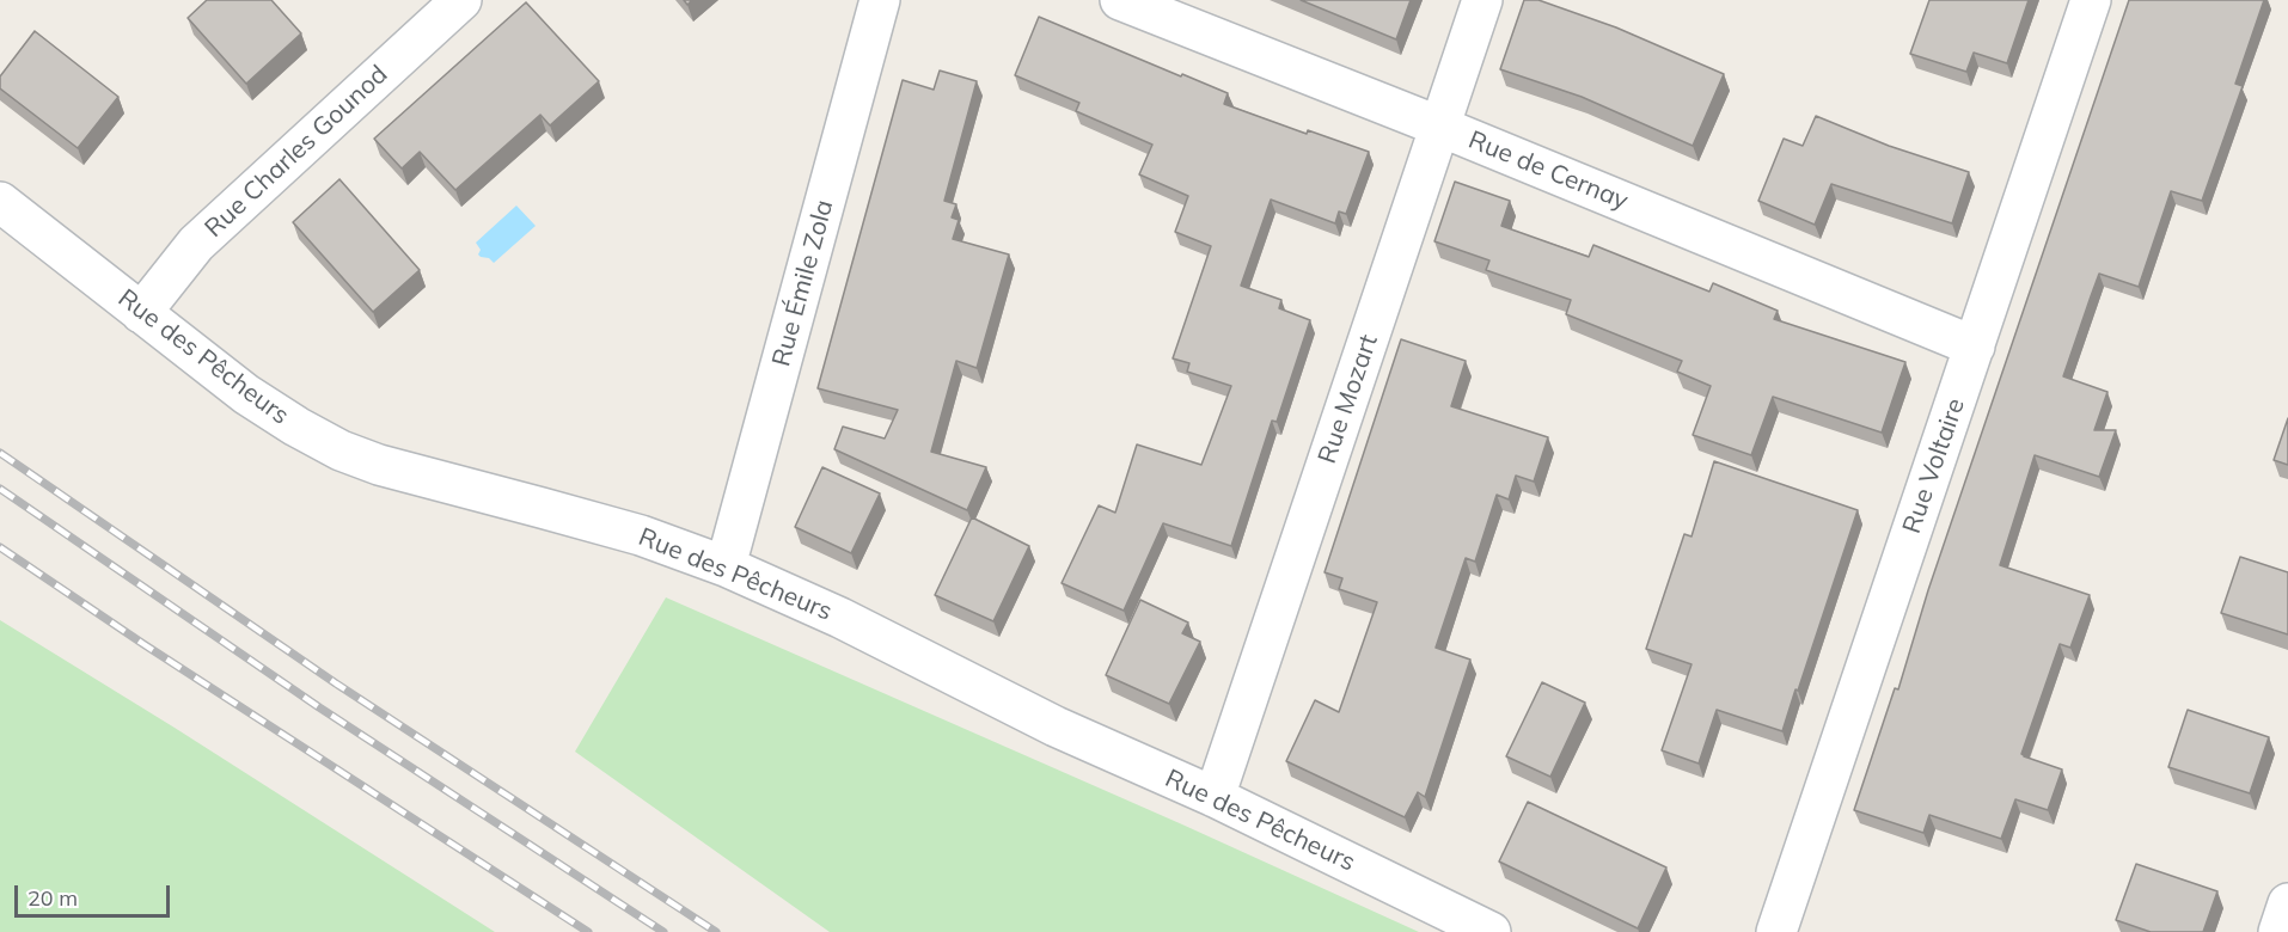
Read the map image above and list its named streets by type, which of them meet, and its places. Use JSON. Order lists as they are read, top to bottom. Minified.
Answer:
{"streets":{"street":["Rue Charles Gounod","Rue de Cernay","Rue Émile Zola","Rue des Pêcheurs","Rue Mozart","Rue Voltaire"]},"crossings":[["Rue Charles Gounod","Rue des Pêcheurs"],["Rue de Cernay","Rue Mozart"],["Rue de Cernay","Rue Voltaire"],["Rue Émile Zola","Rue des Pêcheurs"],["Rue des Pêcheurs","Rue Mozart"]],"scale_bar":"20 m"}
